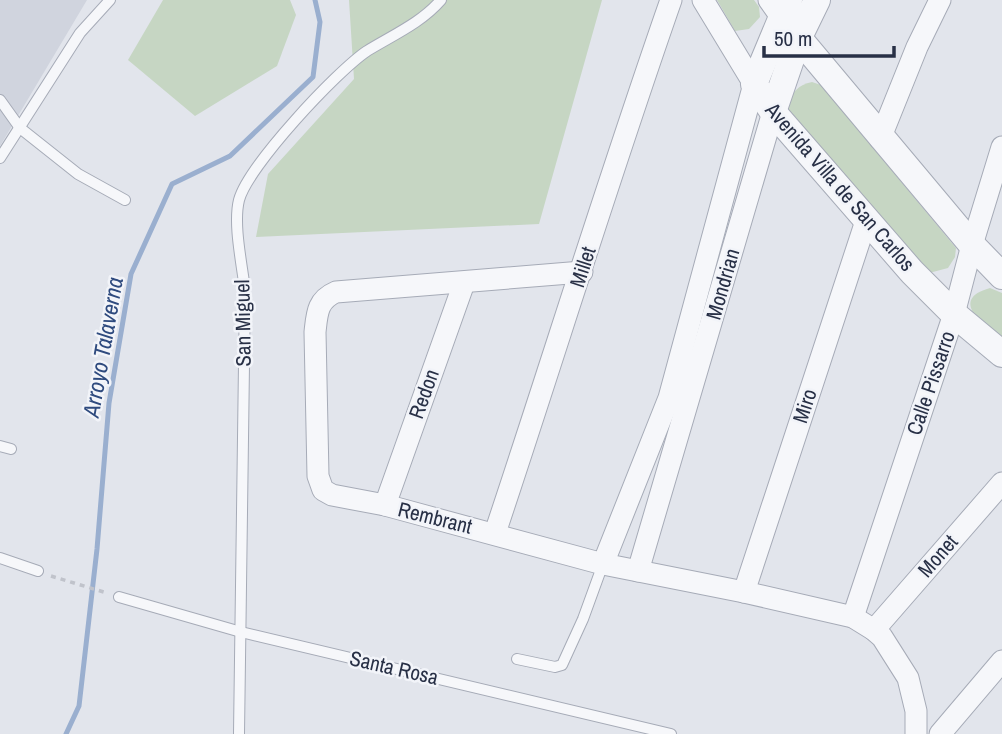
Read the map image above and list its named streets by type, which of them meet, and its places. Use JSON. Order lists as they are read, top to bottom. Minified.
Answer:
{"streets":{"street":["Avenida Villa de San Carlos","Millet","Mondrian","Calle Pissarro","Redon","Miro","Rembrant","Monet"],"lane":["San Miguel","Santa Rosa"]},"crossings":[["Avenida Villa de San Carlos","Mondrian"],["Avenida Villa de San Carlos","Calle Pissarro"],["Avenida Villa de San Carlos","Miro"],["Millet","Rembrant"],["Mondrian","Rembrant"],["San Miguel","Santa Rosa"],["Calle Pissarro","Rembrant"],["Redon","Rembrant"],["Miro","Rembrant"],["Rembrant","Monet"]],"water":["Arroyo Talaverna"],"scale_bar":"50 m"}
